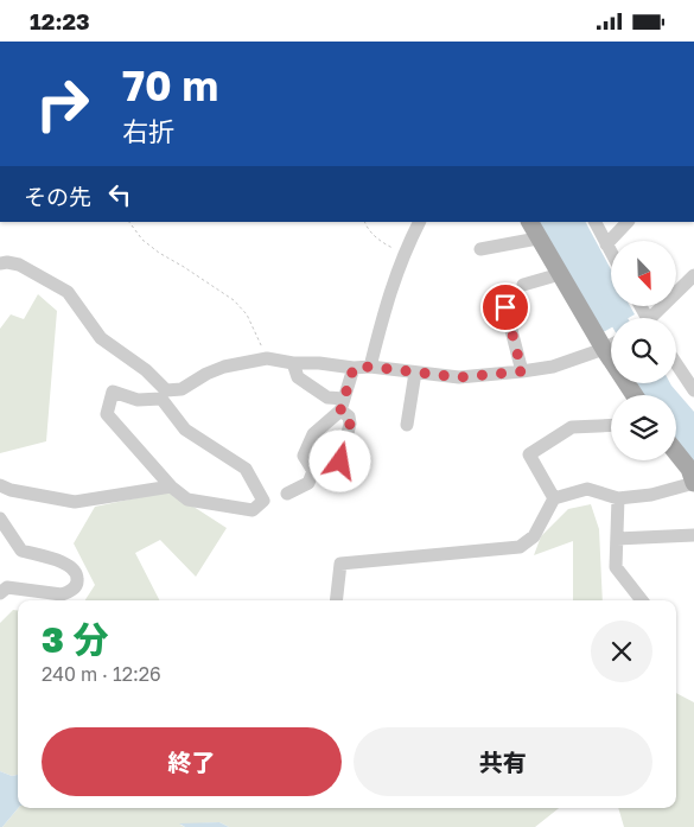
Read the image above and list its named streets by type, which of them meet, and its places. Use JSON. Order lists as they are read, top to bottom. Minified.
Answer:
{"north":"bottom right","page":{"status":"12:23","turn":["70 m","右折"],"then":"その先","heading":["3 分","240 m · 12:26"],"buttons":["終了","共有"]}}
